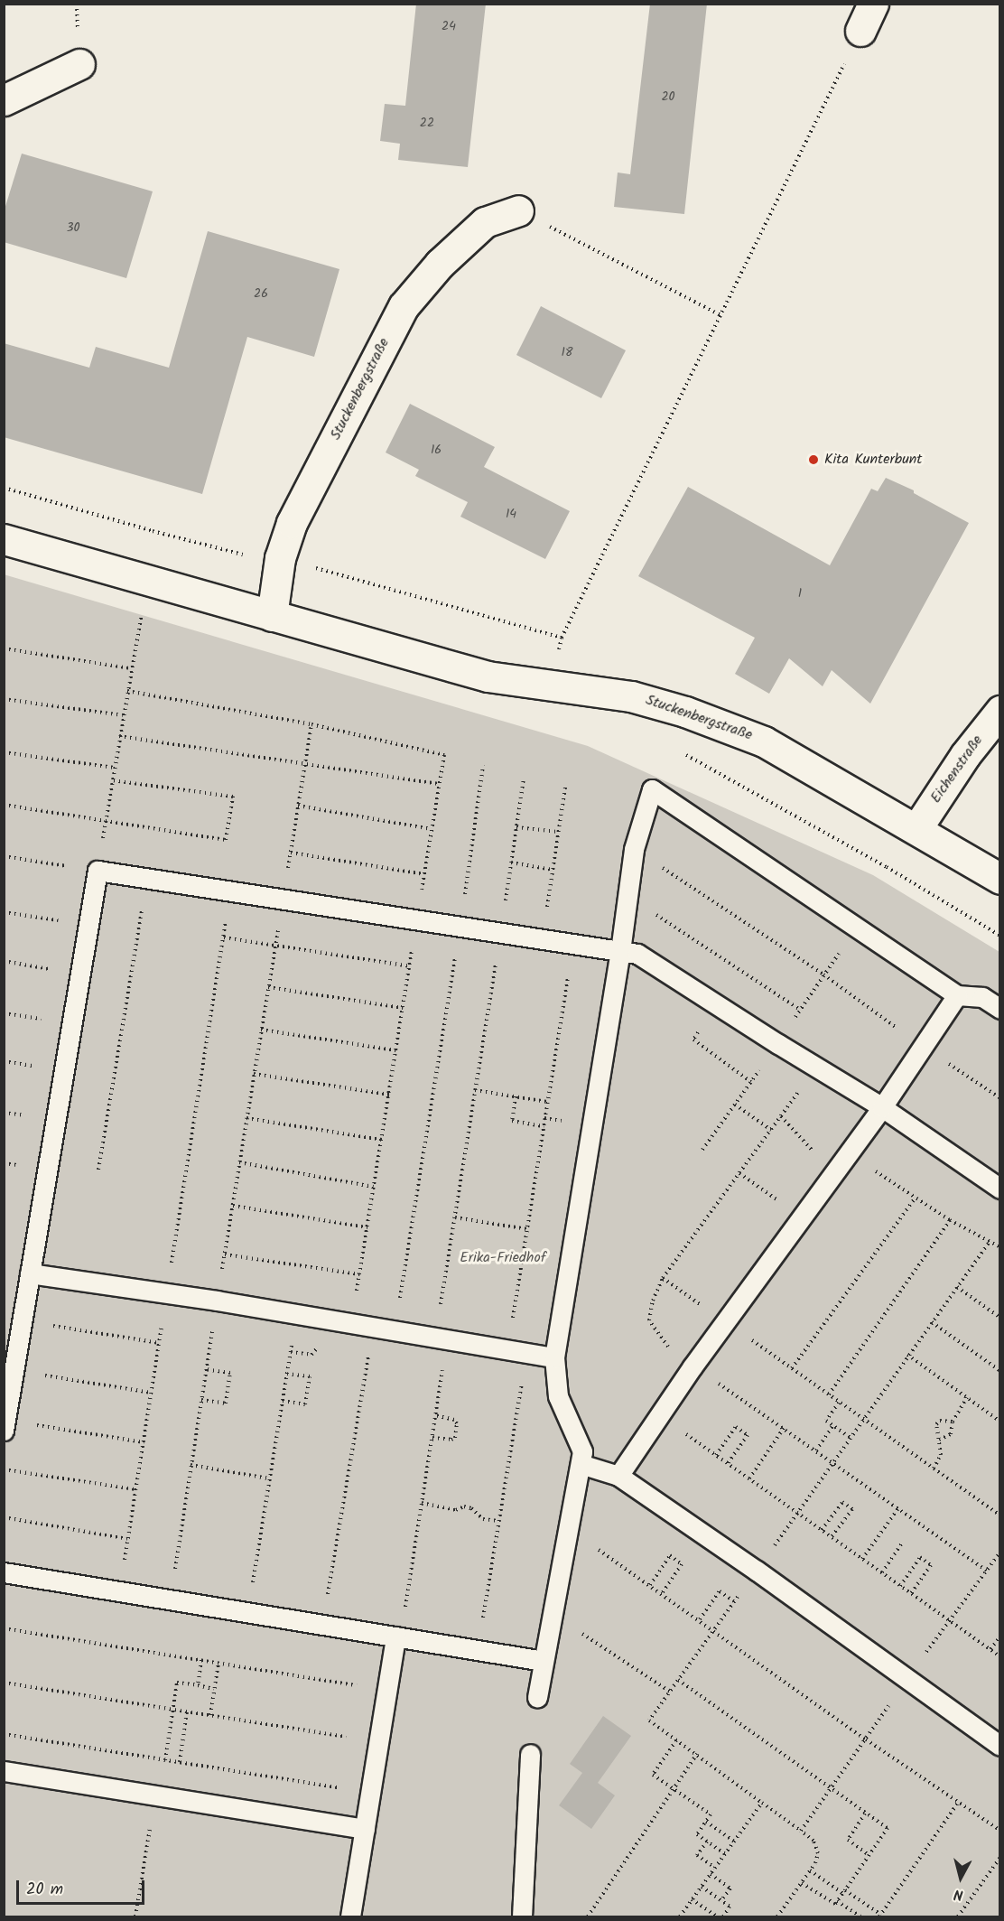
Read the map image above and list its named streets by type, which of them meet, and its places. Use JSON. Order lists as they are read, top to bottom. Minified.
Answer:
{"streets":{"street":["Stuckenbergstraße","Eichenstraße"]},"crossings":[["Stuckenbergstraße","Eichenstraße"]],"parks":["Erika-Friedhof"],"places":["Kita Kunterbunt"],"house_numbers":["24","20","22","30","26","18","16","14","1"],"scale_bar":"20 m","north":"bottom"}
